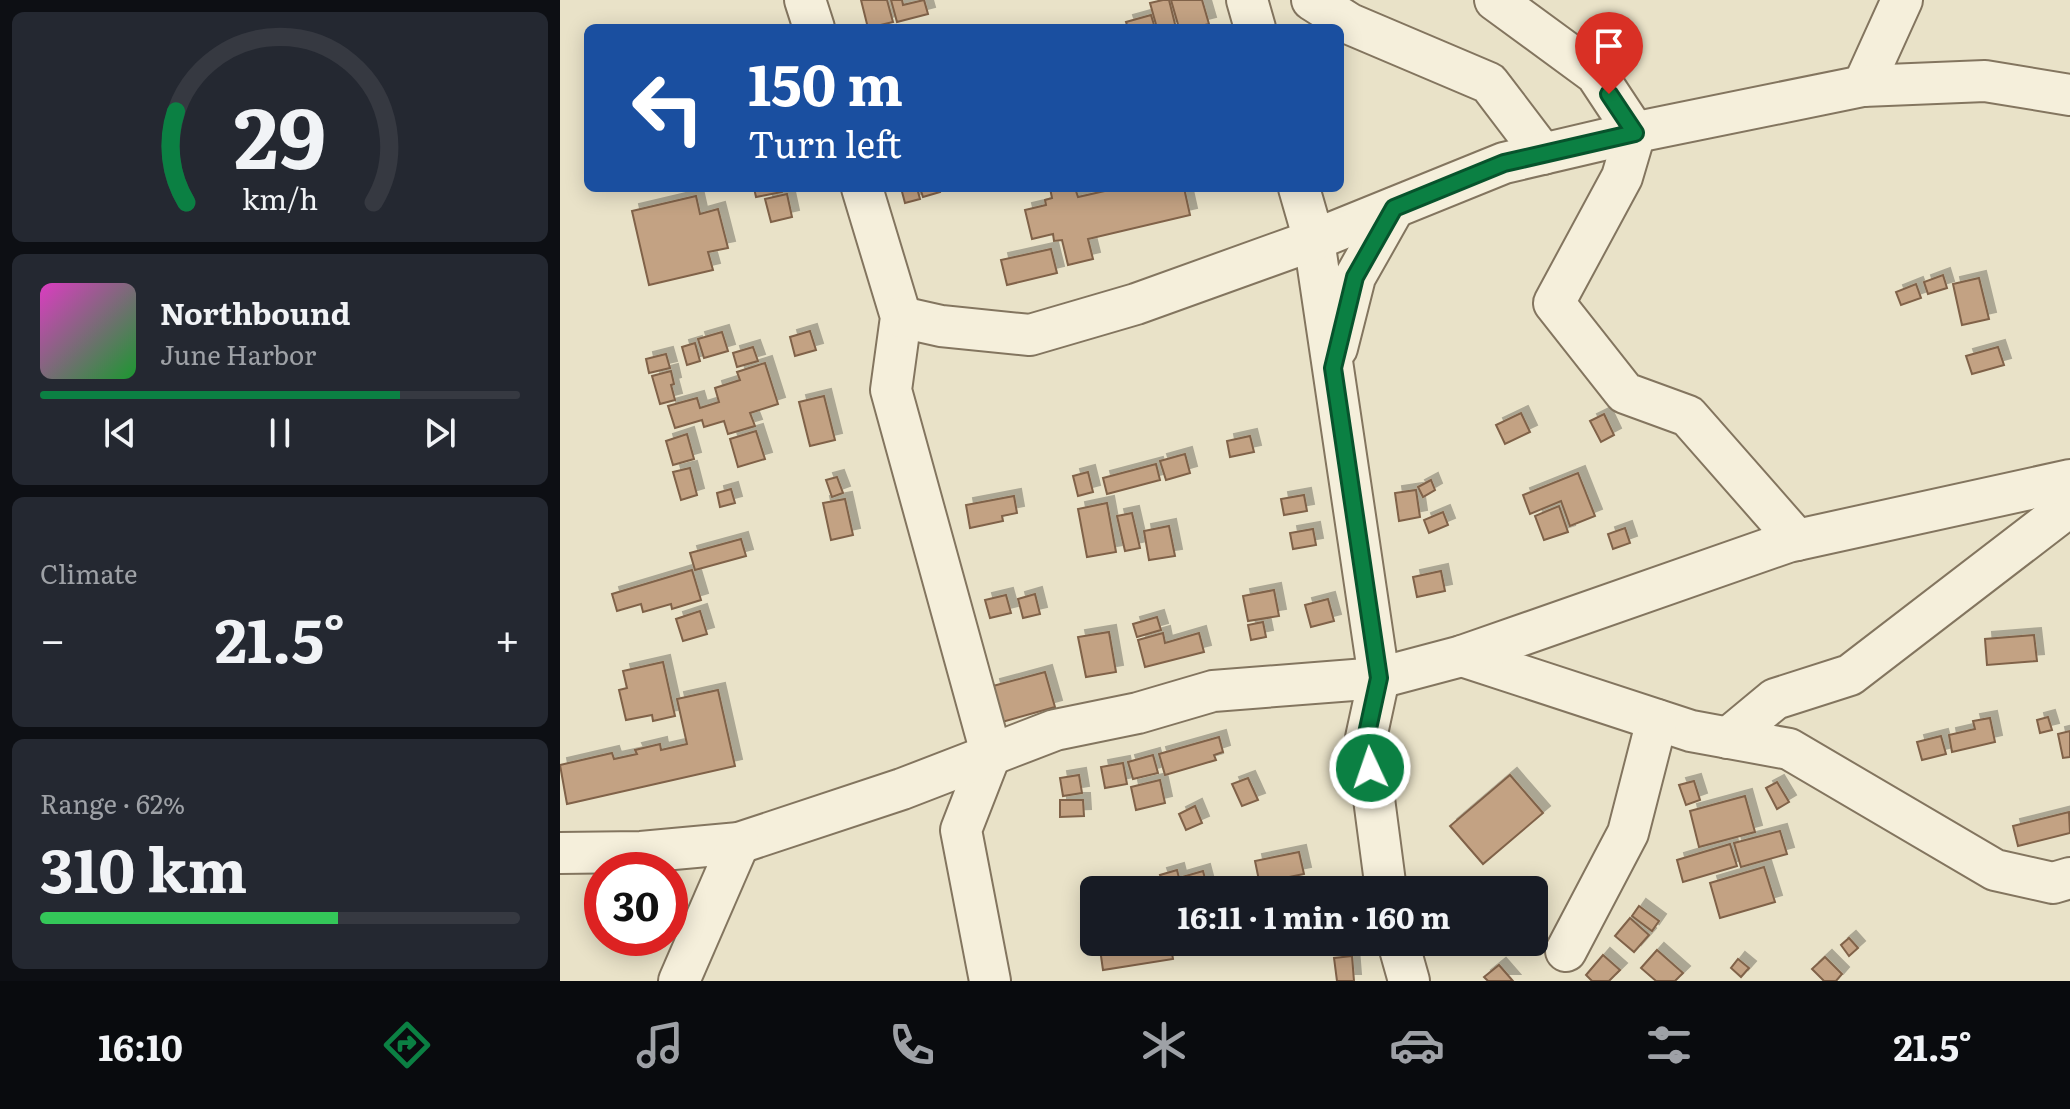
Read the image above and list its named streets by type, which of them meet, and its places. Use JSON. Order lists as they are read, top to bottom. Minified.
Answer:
{"page":{"turn":["150 m","Turn left"],"song":["Northbound","June Harbor"],"tile":["Climate",["Range · 62%","310 km"]],"heat":["−","21.5°","+"],"limit":"30","trip":"16:11 · 1 min · 160 m","tabs":["16:10","21.5°"],"gauge":["29","km/h"]}}
